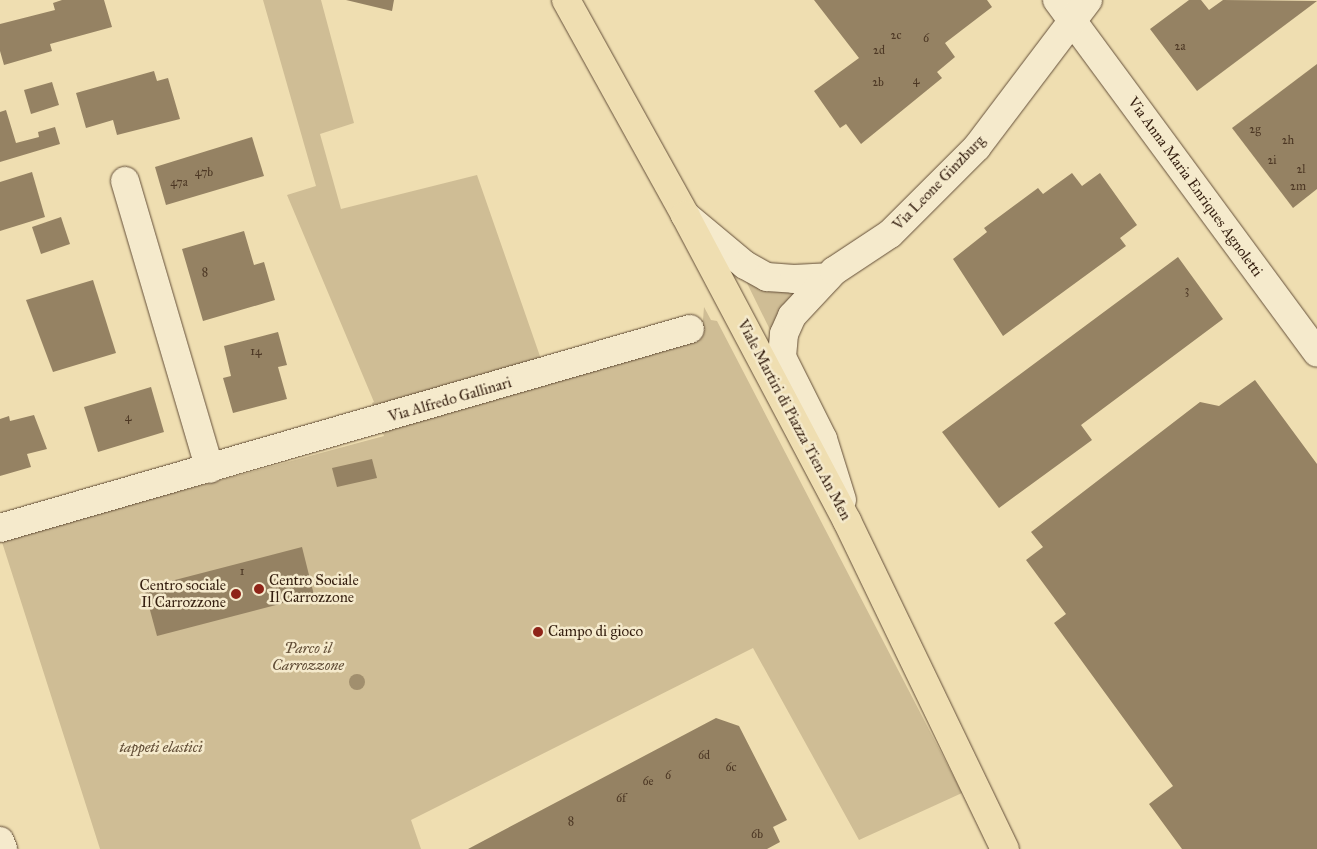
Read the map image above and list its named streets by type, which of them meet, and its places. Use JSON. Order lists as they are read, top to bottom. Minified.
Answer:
{"streets":{"main road":["Viale Martiri di Piazza Tien An Men"],"street":["Via Leone Ginzburg","Via Anna Maria Enriques Agnoletti","Via Alfredo Gallinari"]},"crossings":[["Via Leone Ginzburg","Via Anna Maria Enriques Agnoletti"],["Via Leone Ginzburg","Viale Martiri di Piazza Tien An Men"]],"parks":["Parco il Carrozzone","tappeti elastici"],"places":["Centro Sociale Il Carrozzone","Centro sociale Il Carrozzone","Campo di gioco"],"house_numbers":["2c","6","2a","2d","4","2b","2g","2h","2i","2l","47b","47a","2m","8","3","14","4","1","6d","6c","6","6e","6f","8","6b"]}
